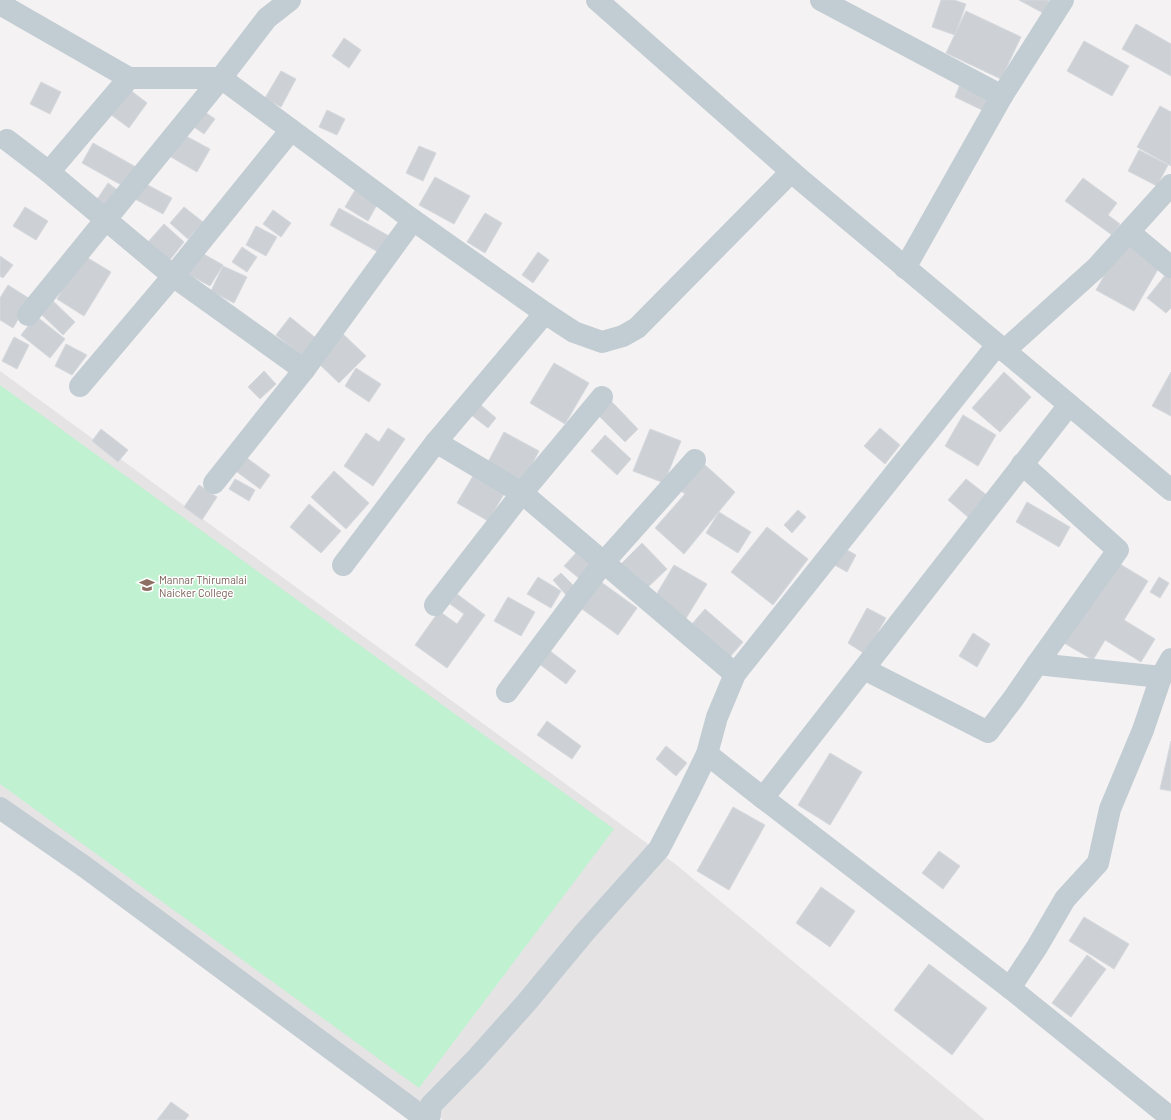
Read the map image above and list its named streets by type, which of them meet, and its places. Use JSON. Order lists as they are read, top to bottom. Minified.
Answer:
{"places":{"school or university":["Mannar Thirumalai Naicker College"]}}
